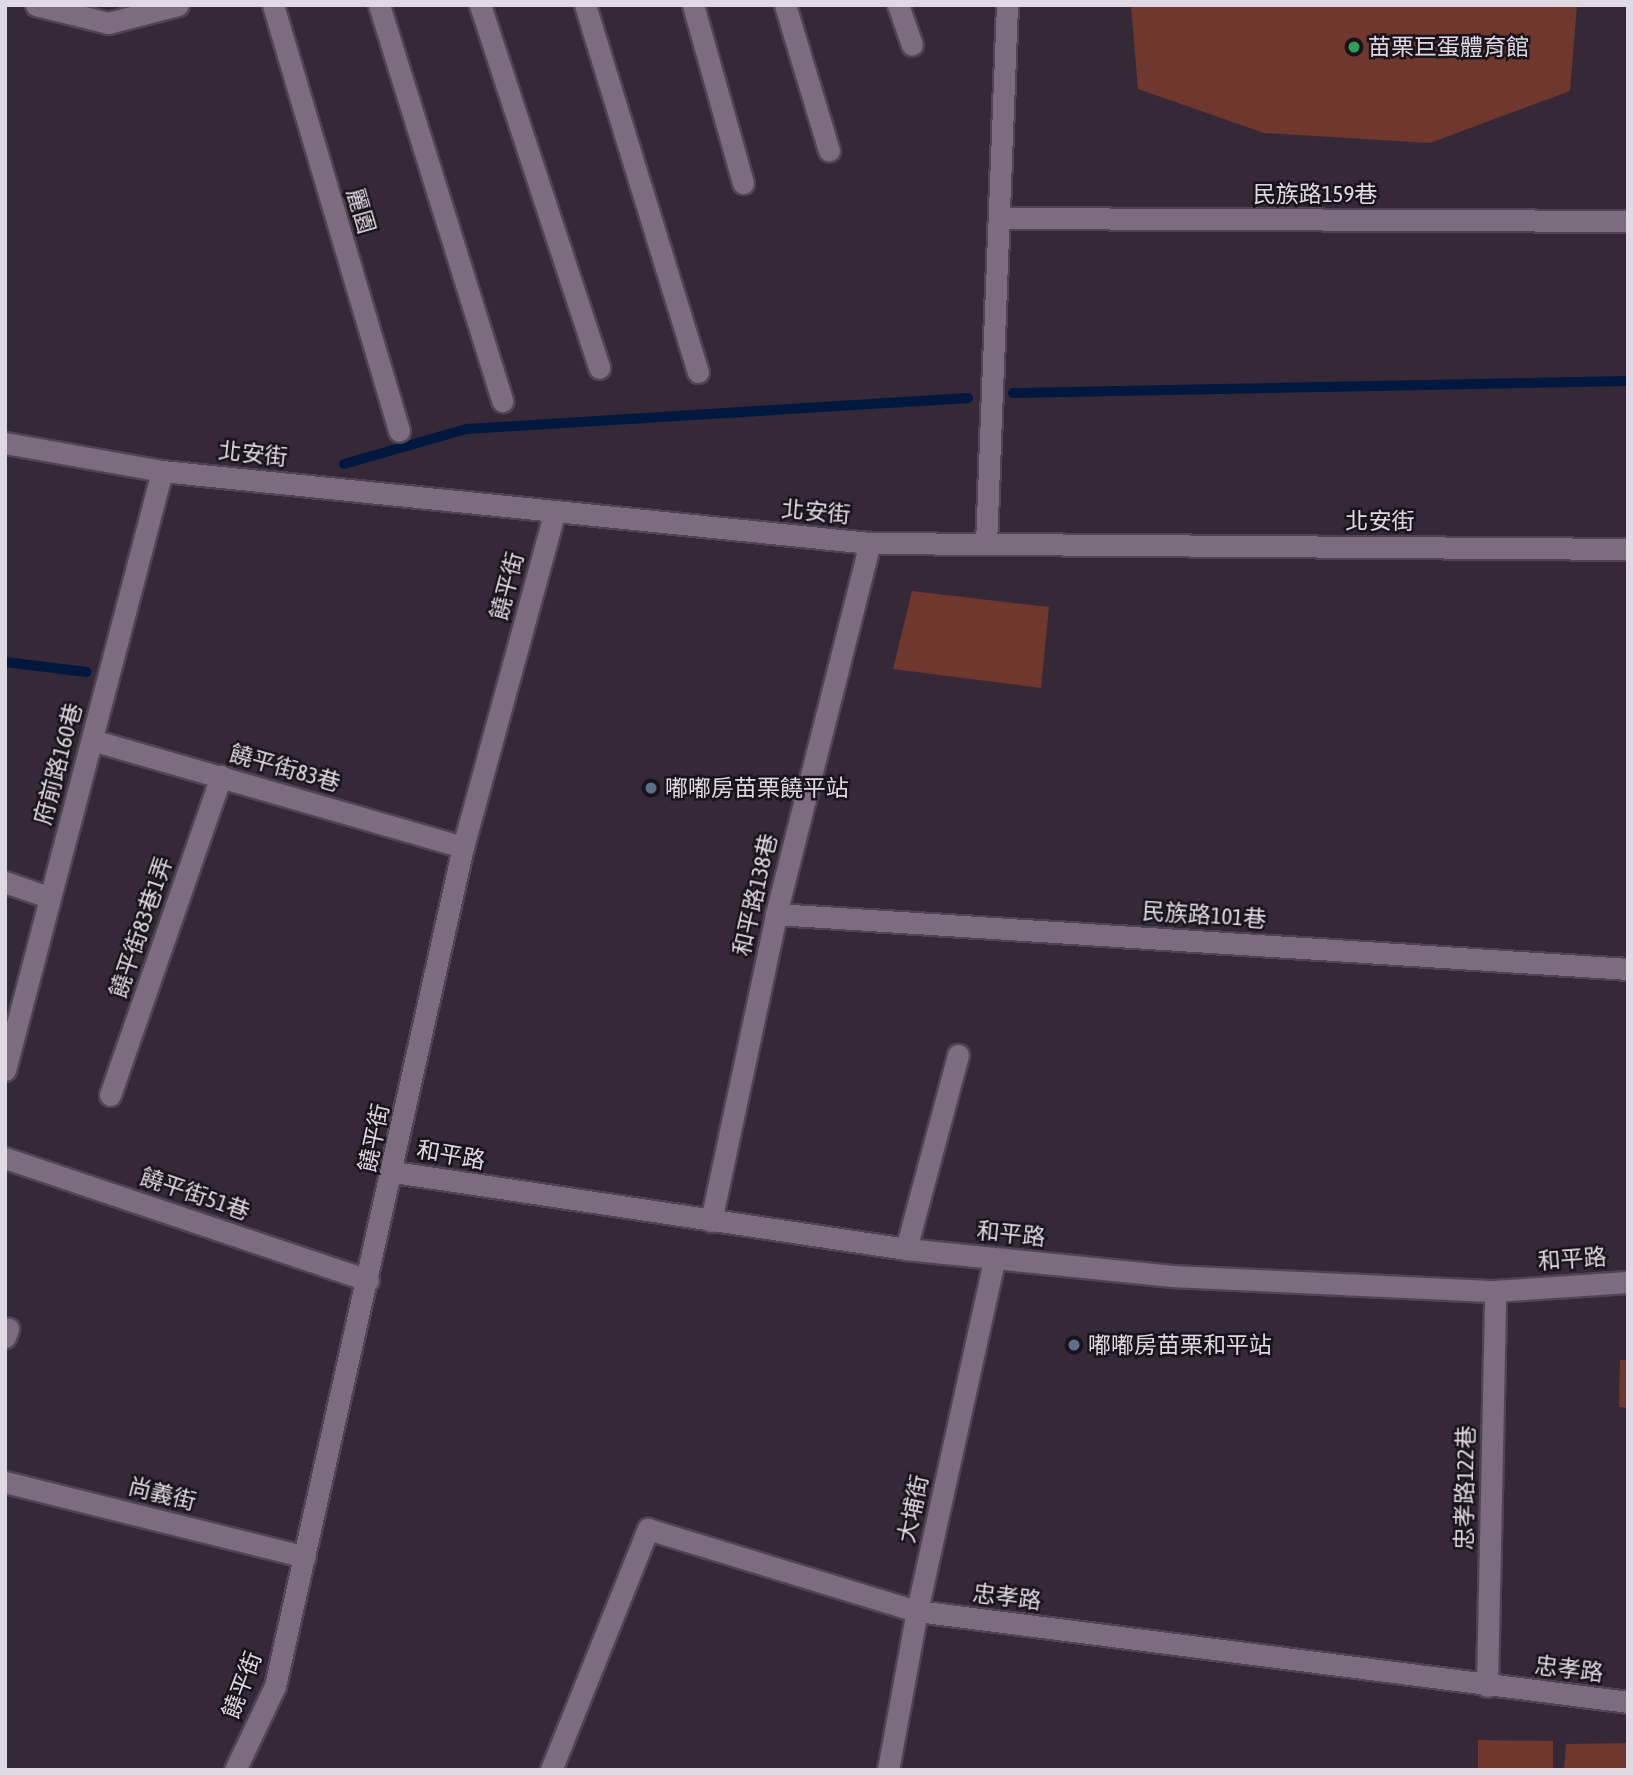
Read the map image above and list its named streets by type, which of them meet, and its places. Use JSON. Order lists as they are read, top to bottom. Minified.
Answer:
{"streets":{"street":["民族路159巷","麗園","北安街","饒平街","府前路160巷","饒平街83巷","和平路138巷","民族路101巷","饒平街83巷1弄","和平路","饒平街51巷","忠孝路122巷","尚義街","大埔街","忠孝路"]},"crossings":[["北安街","饒平街"],["北安街","府前路160巷"],["北安街","和平路138巷"],["饒平街","饒平街83巷"],["饒平街","和平路"],["饒平街","饒平街51巷"],["饒平街","尚義街"],["府前路160巷","饒平街83巷"],["饒平街83巷","饒平街83巷1弄"],["和平路138巷","民族路101巷"],["和平路138巷","和平路"],["和平路","忠孝路122巷"],["和平路","大埔街"],["忠孝路122巷","忠孝路"],["大埔街","忠孝路"]],"places":["苗栗巨蛋體育館","嘟嘟房苗栗饒平站","嘟嘟房苗栗和平站"]}
